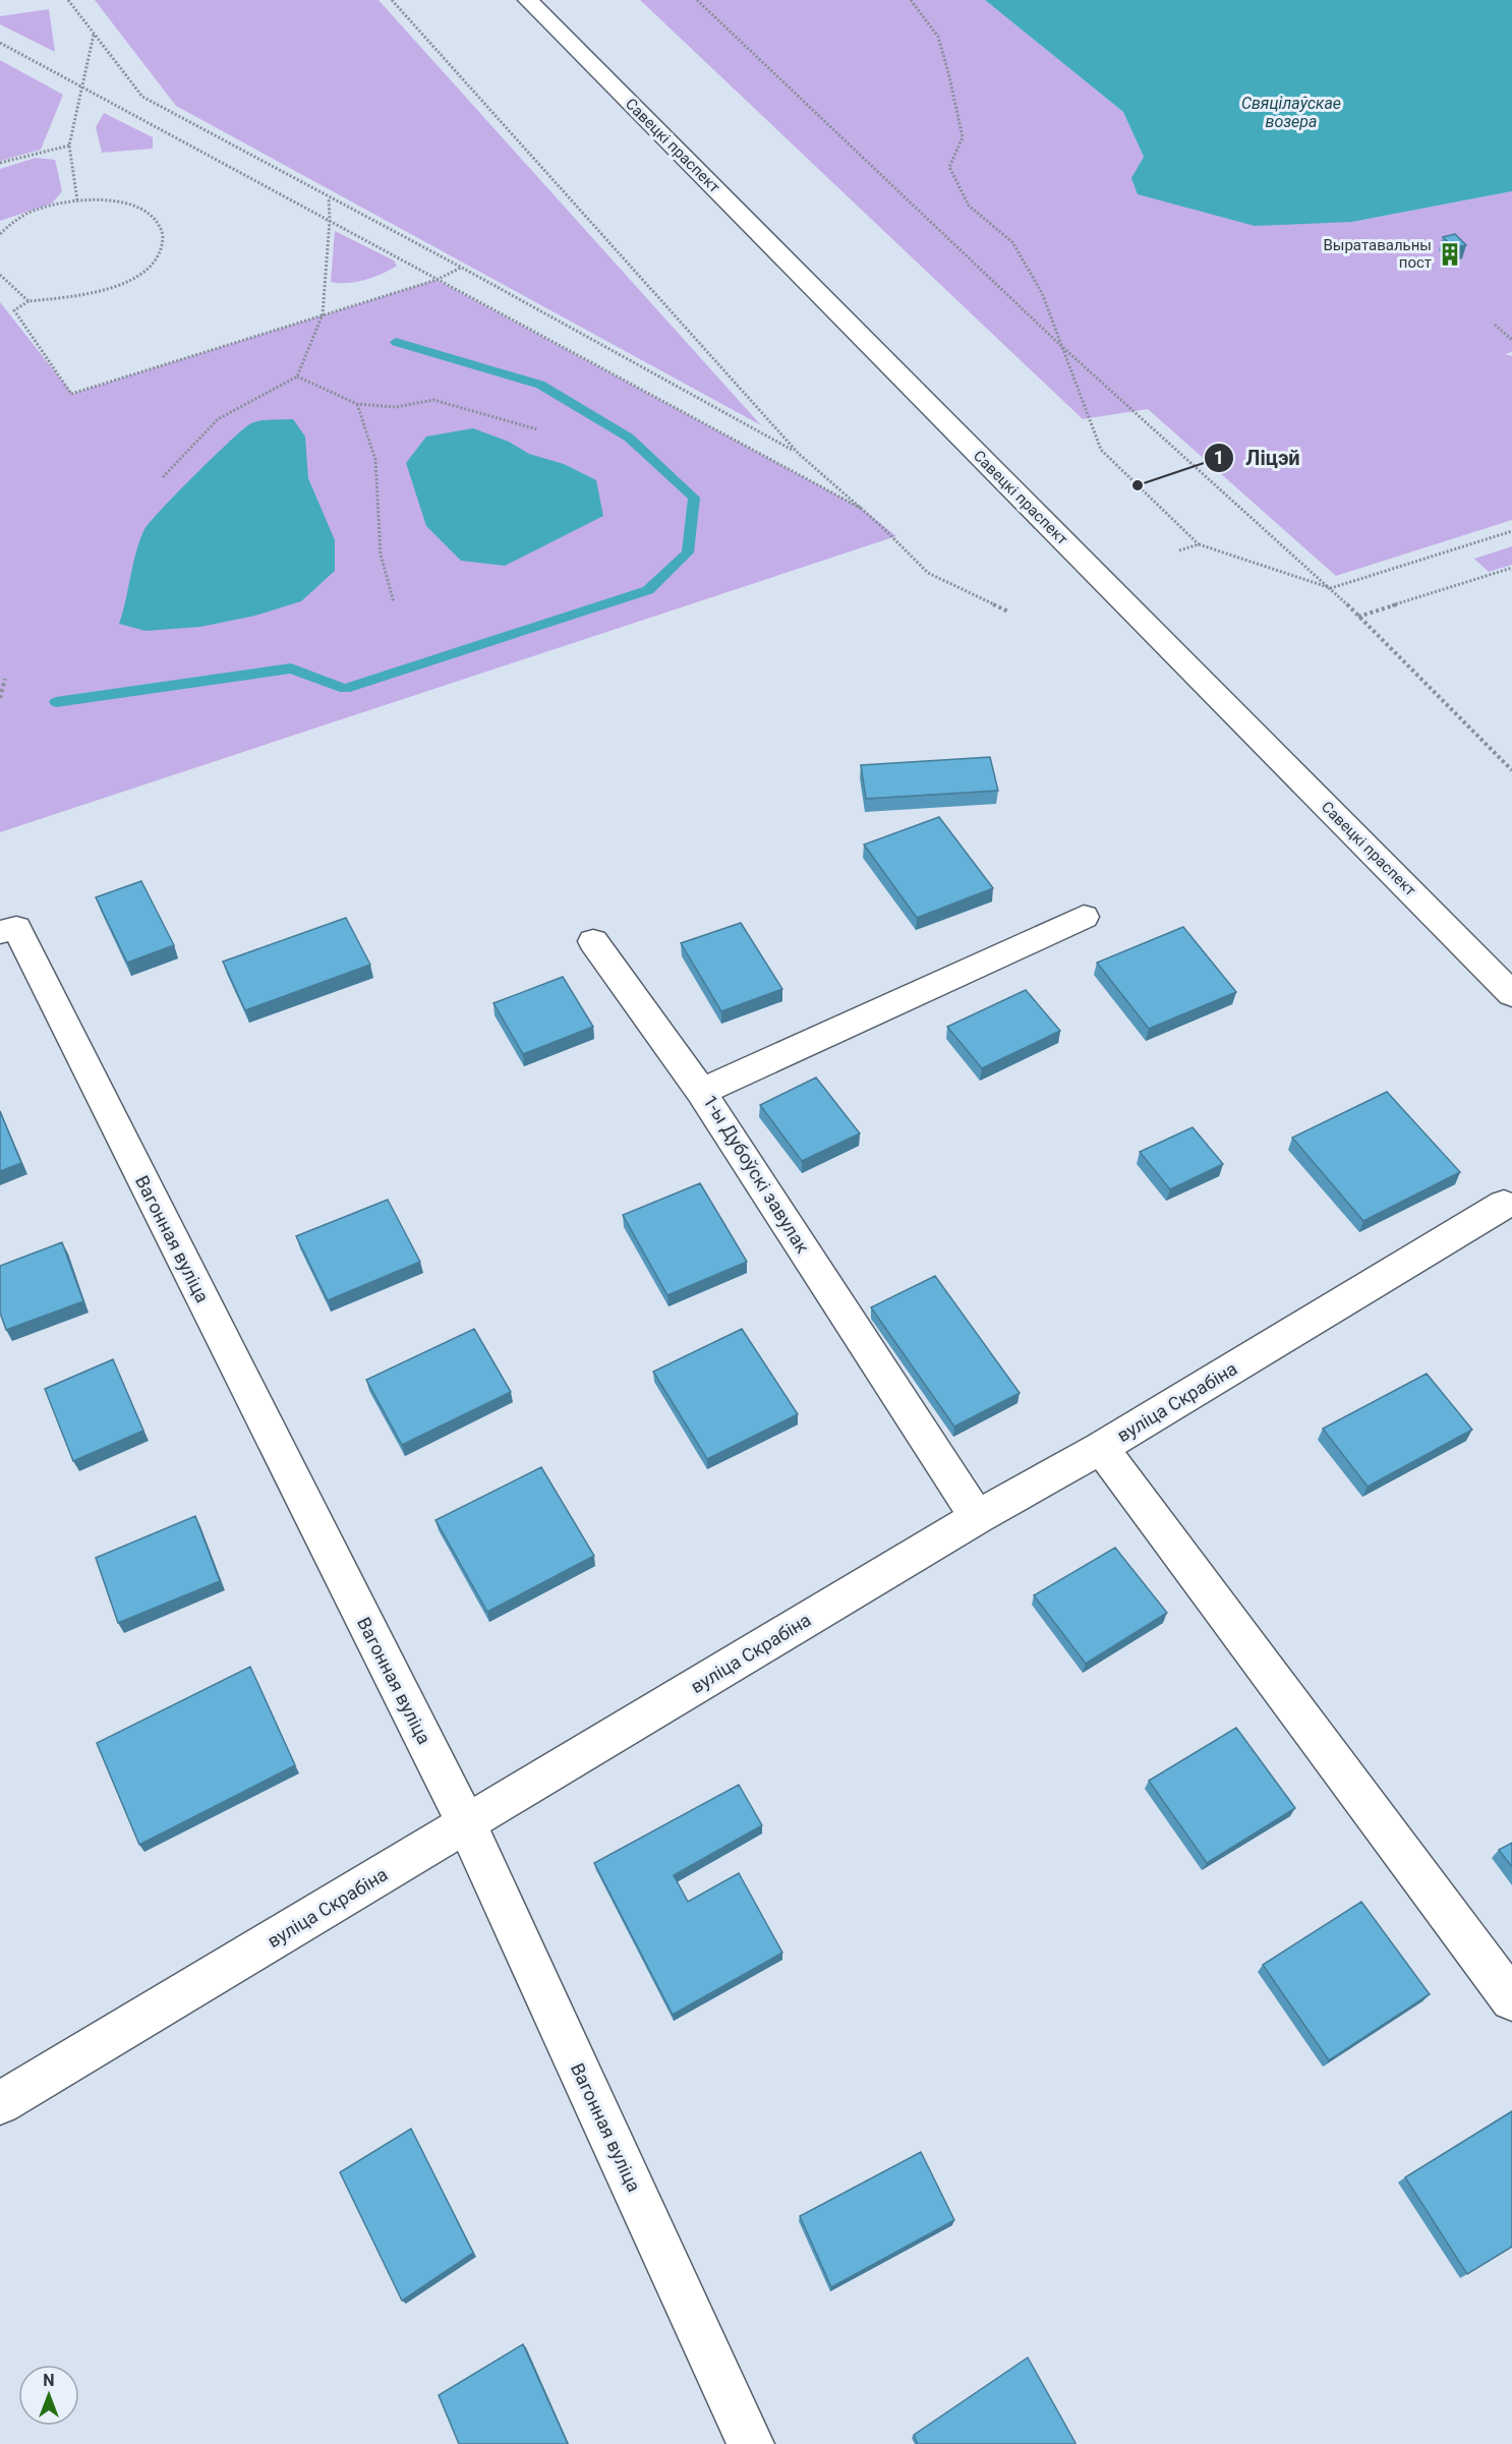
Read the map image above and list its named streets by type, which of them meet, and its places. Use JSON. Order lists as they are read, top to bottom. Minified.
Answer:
{"streets":{"street":["Савецкі праспект","1-ы Дубоўскі завулак","Вагонная вуліца","вуліца Скрабіна"]},"crossings":[["1-ы Дубоўскі завулак","вуліца Скрабіна"],["Вагонная вуліца","вуліца Скрабіна"]],"water":["Свяцілаўскае возера"],"places":{"building":["Выратавальны пост"],"other":["Ліцэй"]},"north":"top"}
